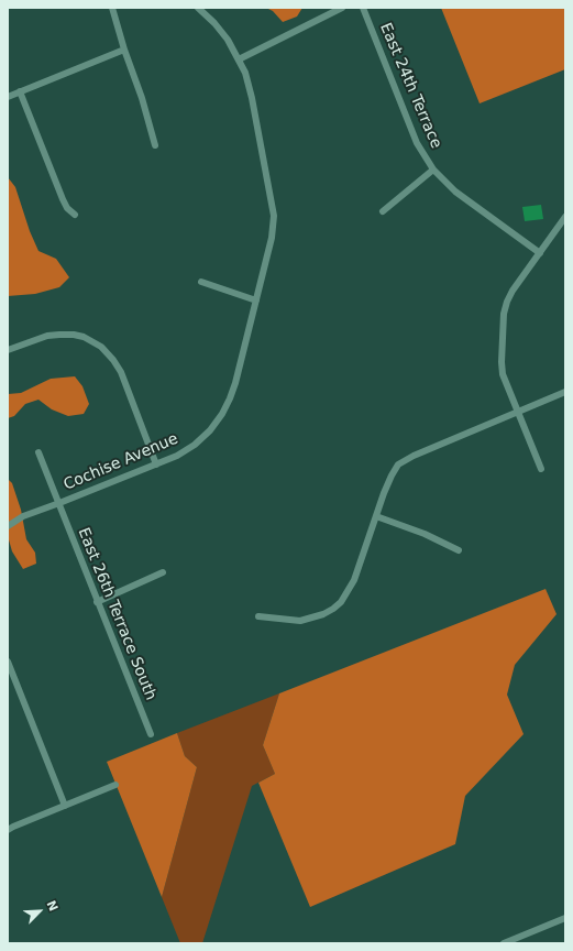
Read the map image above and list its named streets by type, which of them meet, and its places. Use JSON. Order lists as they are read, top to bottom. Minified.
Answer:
{"streets":{"street":["East 24th Terrace","Cochise Avenue","East 26th Terrace South"]},"crossings":[["Cochise Avenue","East 26th Terrace South"]],"north":"top right"}
